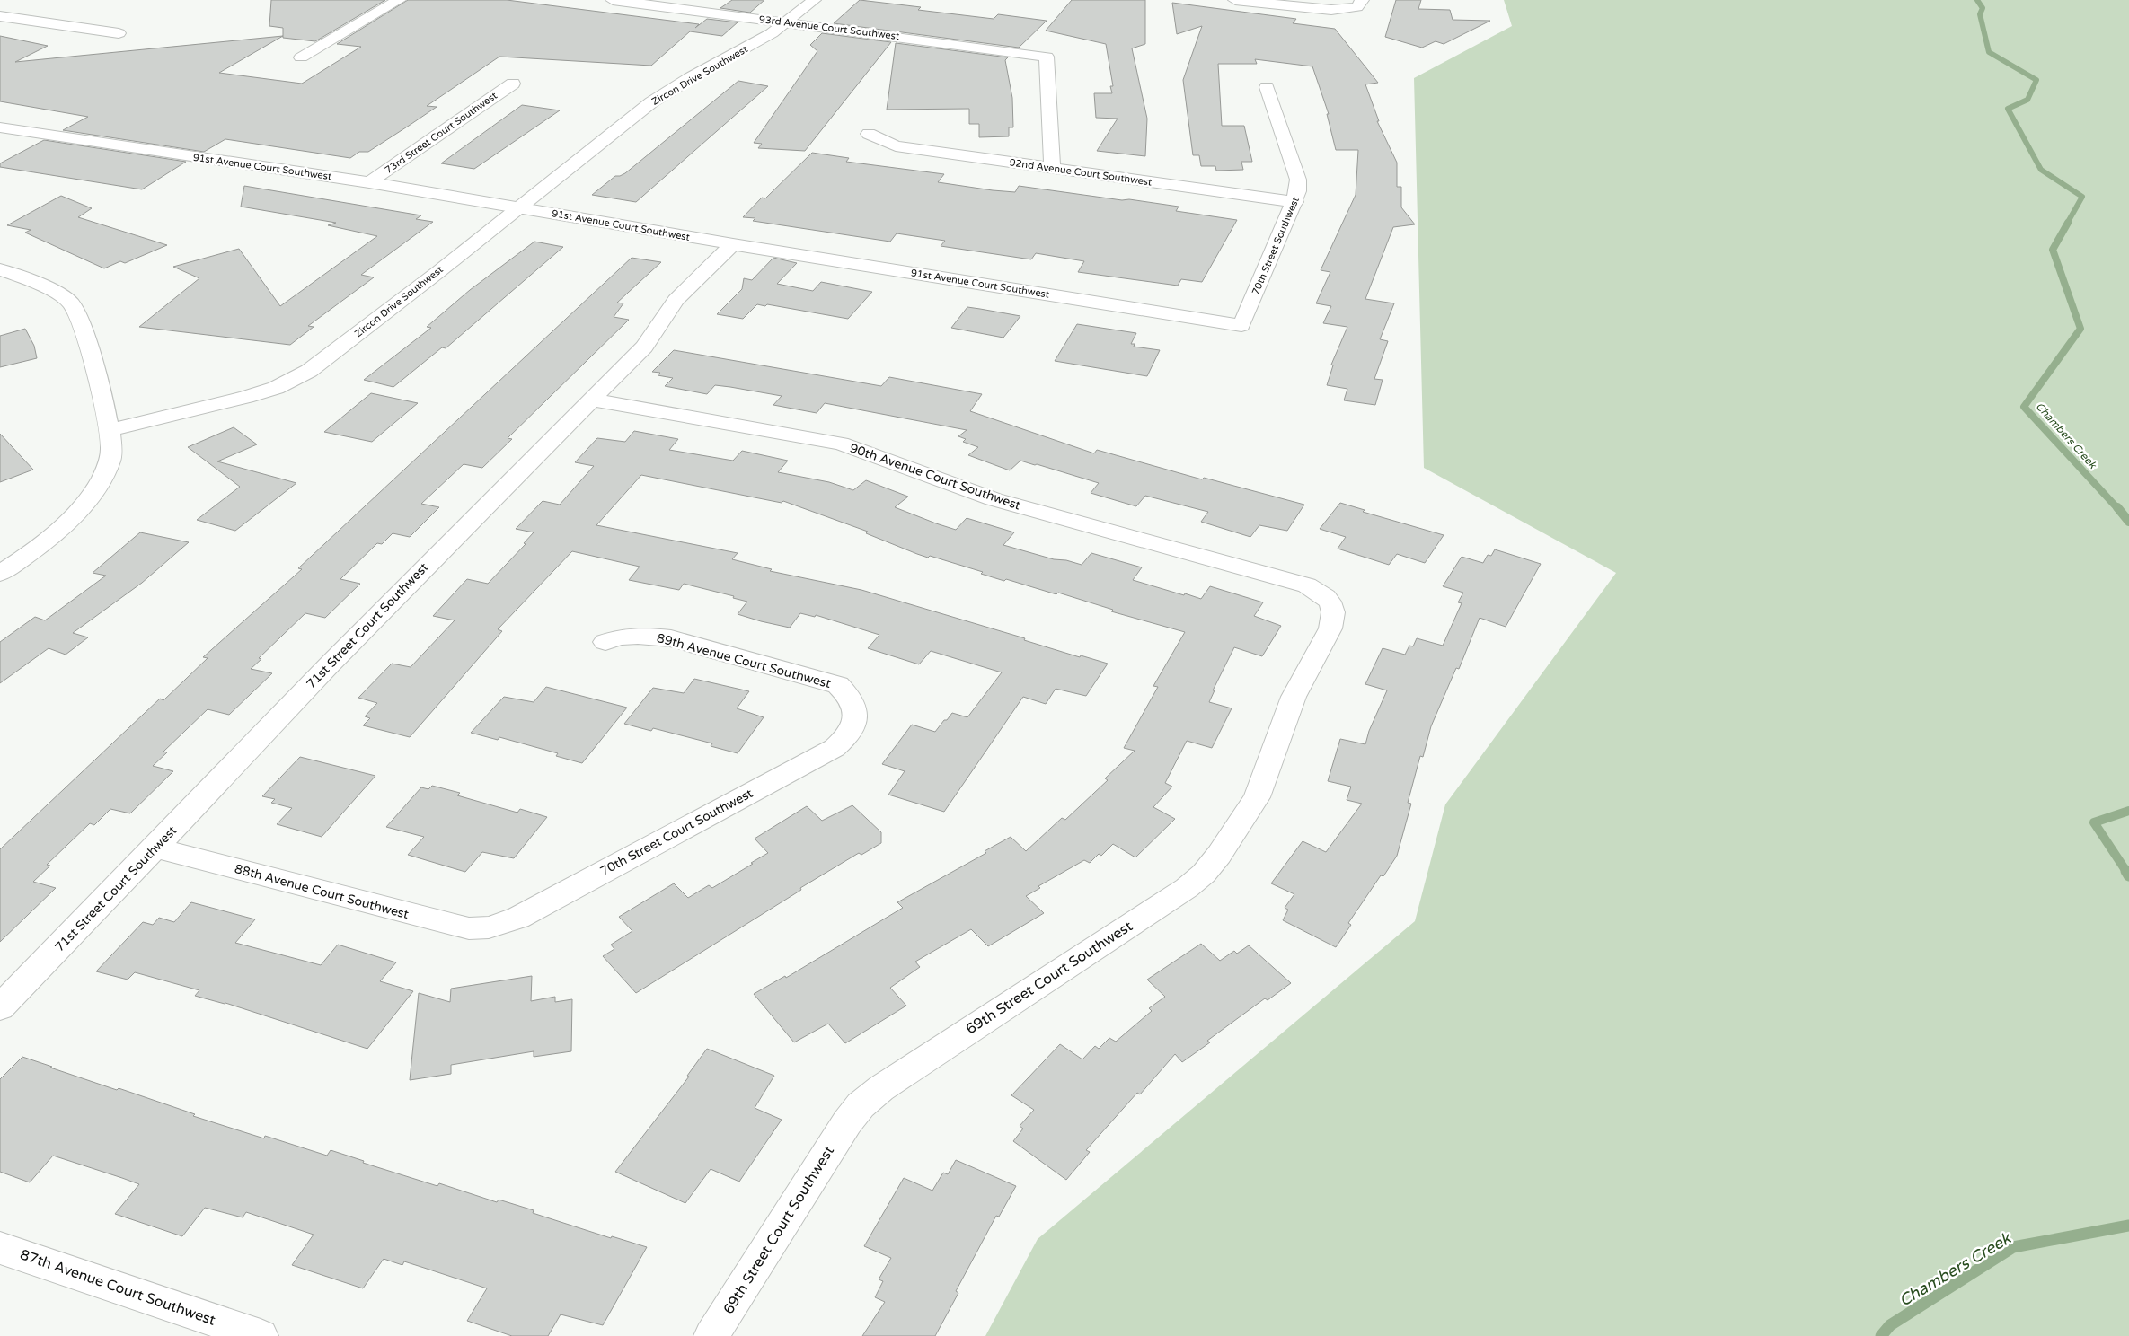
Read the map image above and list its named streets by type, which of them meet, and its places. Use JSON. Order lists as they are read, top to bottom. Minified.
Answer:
{"streets":{"street":["93rd Avenue Court Southwest","Zircon Drive Southwest","73rd Street Court Southwest","91st Avenue Court Southwest","92nd Avenue Court Southwest","70th Street Southwest","90th Avenue Court Southwest","71st Street Court Southwest","89th Avenue Court Southwest","70th Street Court Southwest","88th Avenue Court Southwest","69th Street Court Southwest","87th Avenue Court Southwest"]},"crossings":[["93rd Avenue Court Southwest","Zircon Drive Southwest"],["93rd Avenue Court Southwest","92nd Avenue Court Southwest"],["Zircon Drive Southwest","91st Avenue Court Southwest"],["73rd Street Court Southwest","91st Avenue Court Southwest"],["91st Avenue Court Southwest","70th Street Southwest"],["91st Avenue Court Southwest","71st Street Court Southwest"],["92nd Avenue Court Southwest","70th Street Southwest"],["90th Avenue Court Southwest","71st Street Court Southwest"],["90th Avenue Court Southwest","69th Street Court Southwest"],["71st Street Court Southwest","88th Avenue Court Southwest"],["89th Avenue Court Southwest","70th Street Court Southwest"],["70th Street Court Southwest","88th Avenue Court Southwest"]],"water":["Chambers Creek"]}
